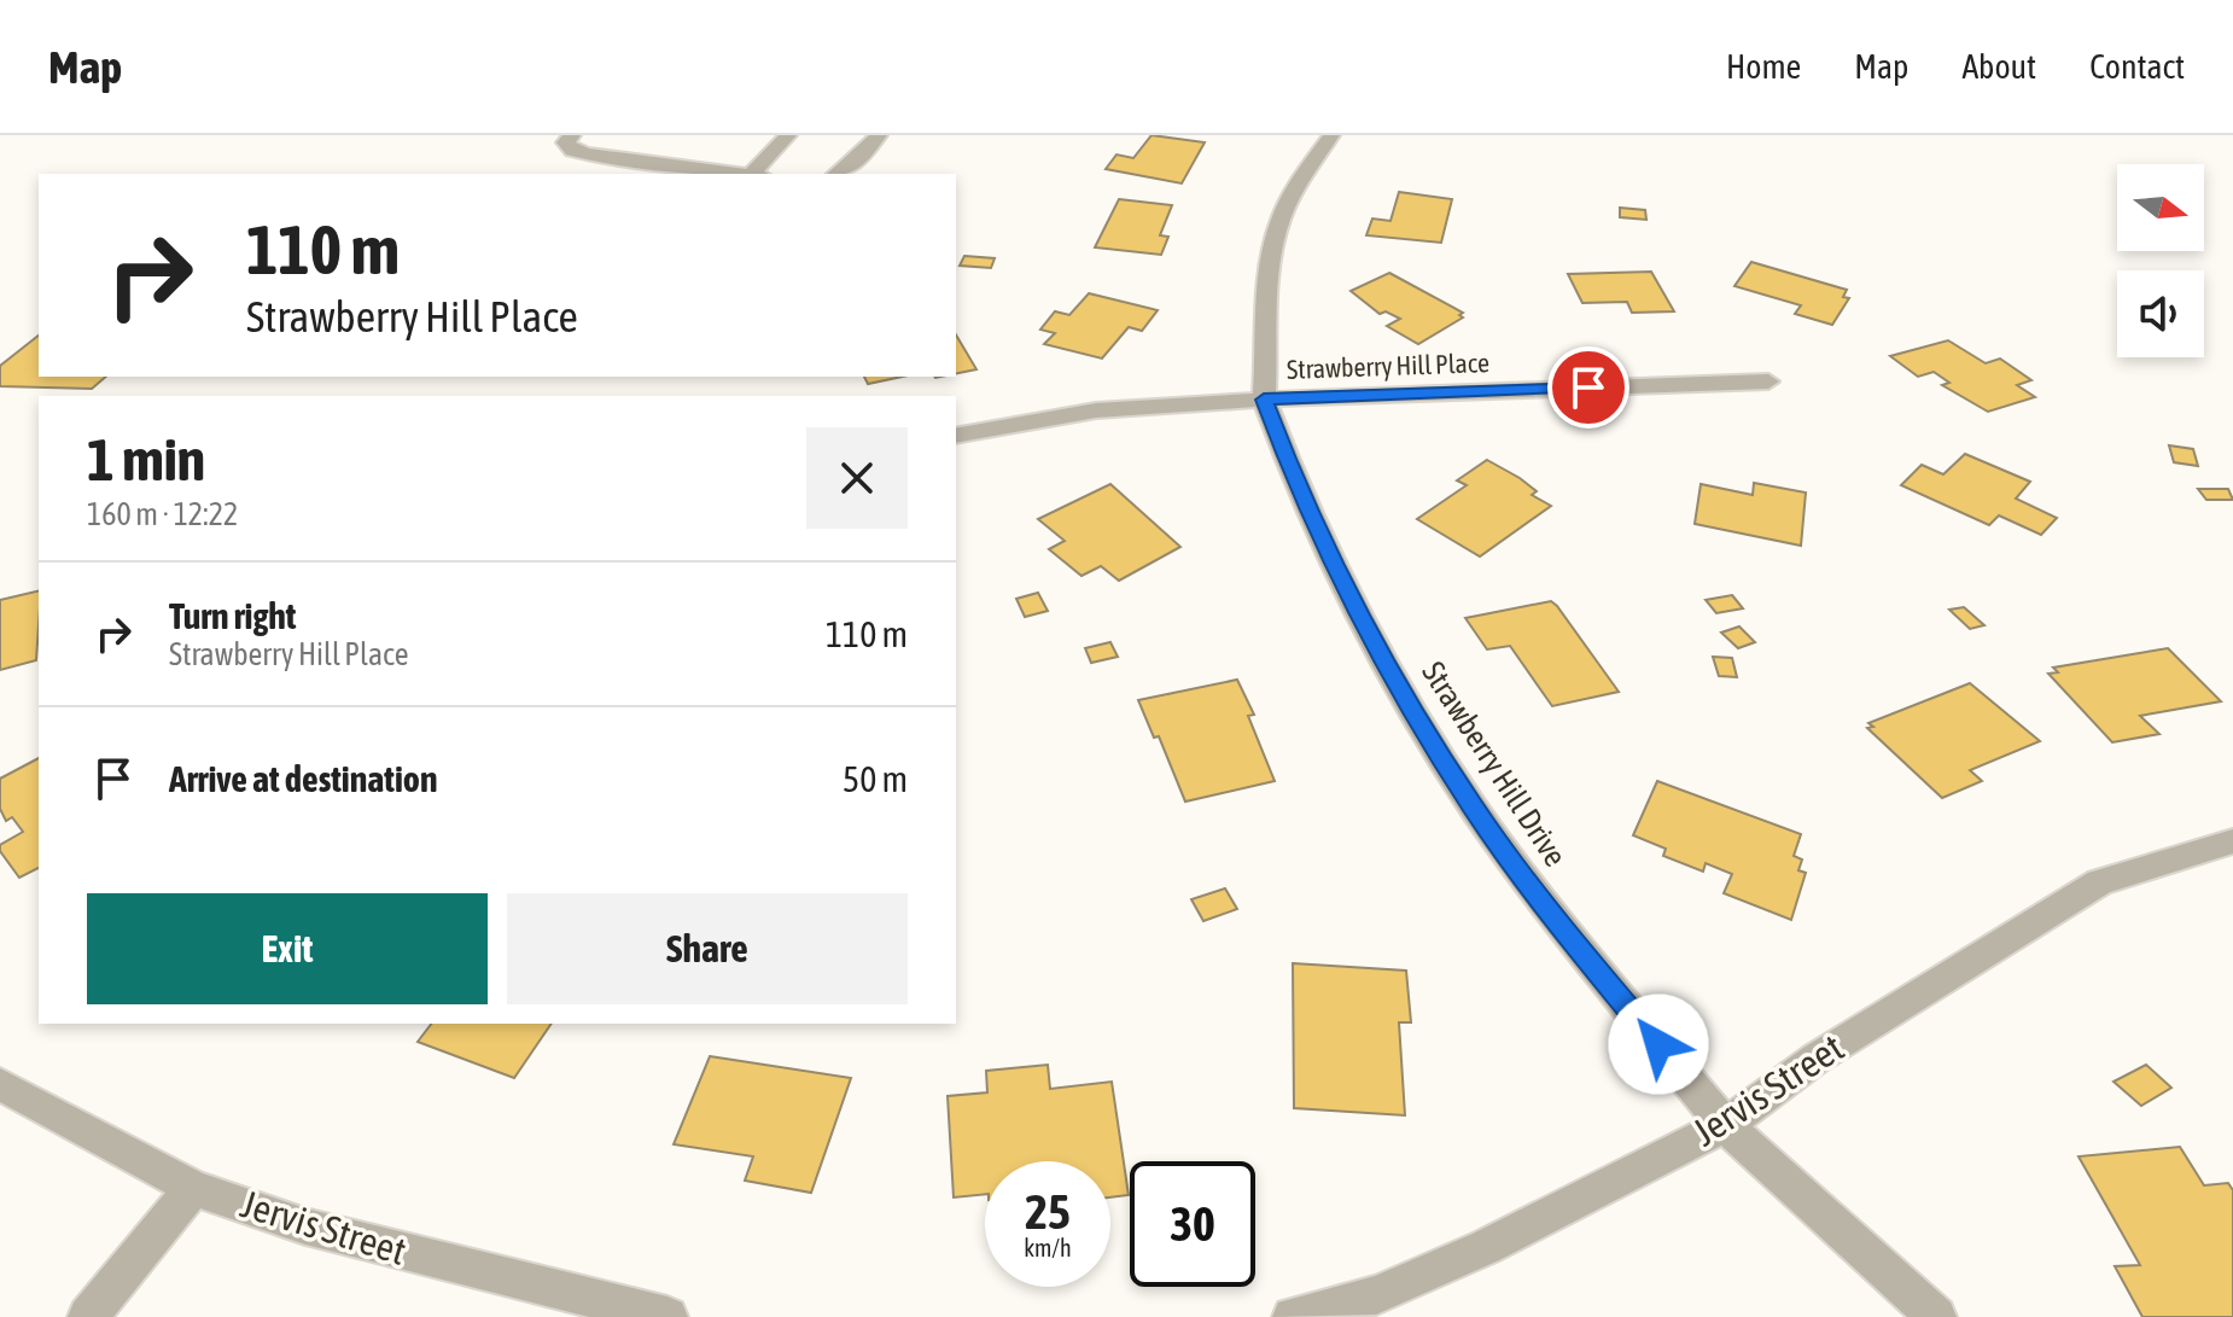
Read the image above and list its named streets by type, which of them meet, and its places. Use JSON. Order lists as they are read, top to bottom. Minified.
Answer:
{"streets":{"street":["Strawberry Hill Place","Strawberry Hill Drive","Jervis Street"]},"crossings":[["Strawberry Hill Place","Strawberry Hill Drive"],["Strawberry Hill Drive","Jervis Street"]],"north":"right","page":{"header":"Map","nav":["Home","Map","About","Contact"],"turn":["110 m","Strawberry Hill Place"],"heading":["1 min","160 m · 12:22"],"list":[{"name":"Turn right","note":"Strawberry Hill Place","value":"110 m"},{"name":"Arrive at destination","value":"50 m"}],"buttons":["Exit","Share"],"speed":"25 km/h","limit":"30"}}
